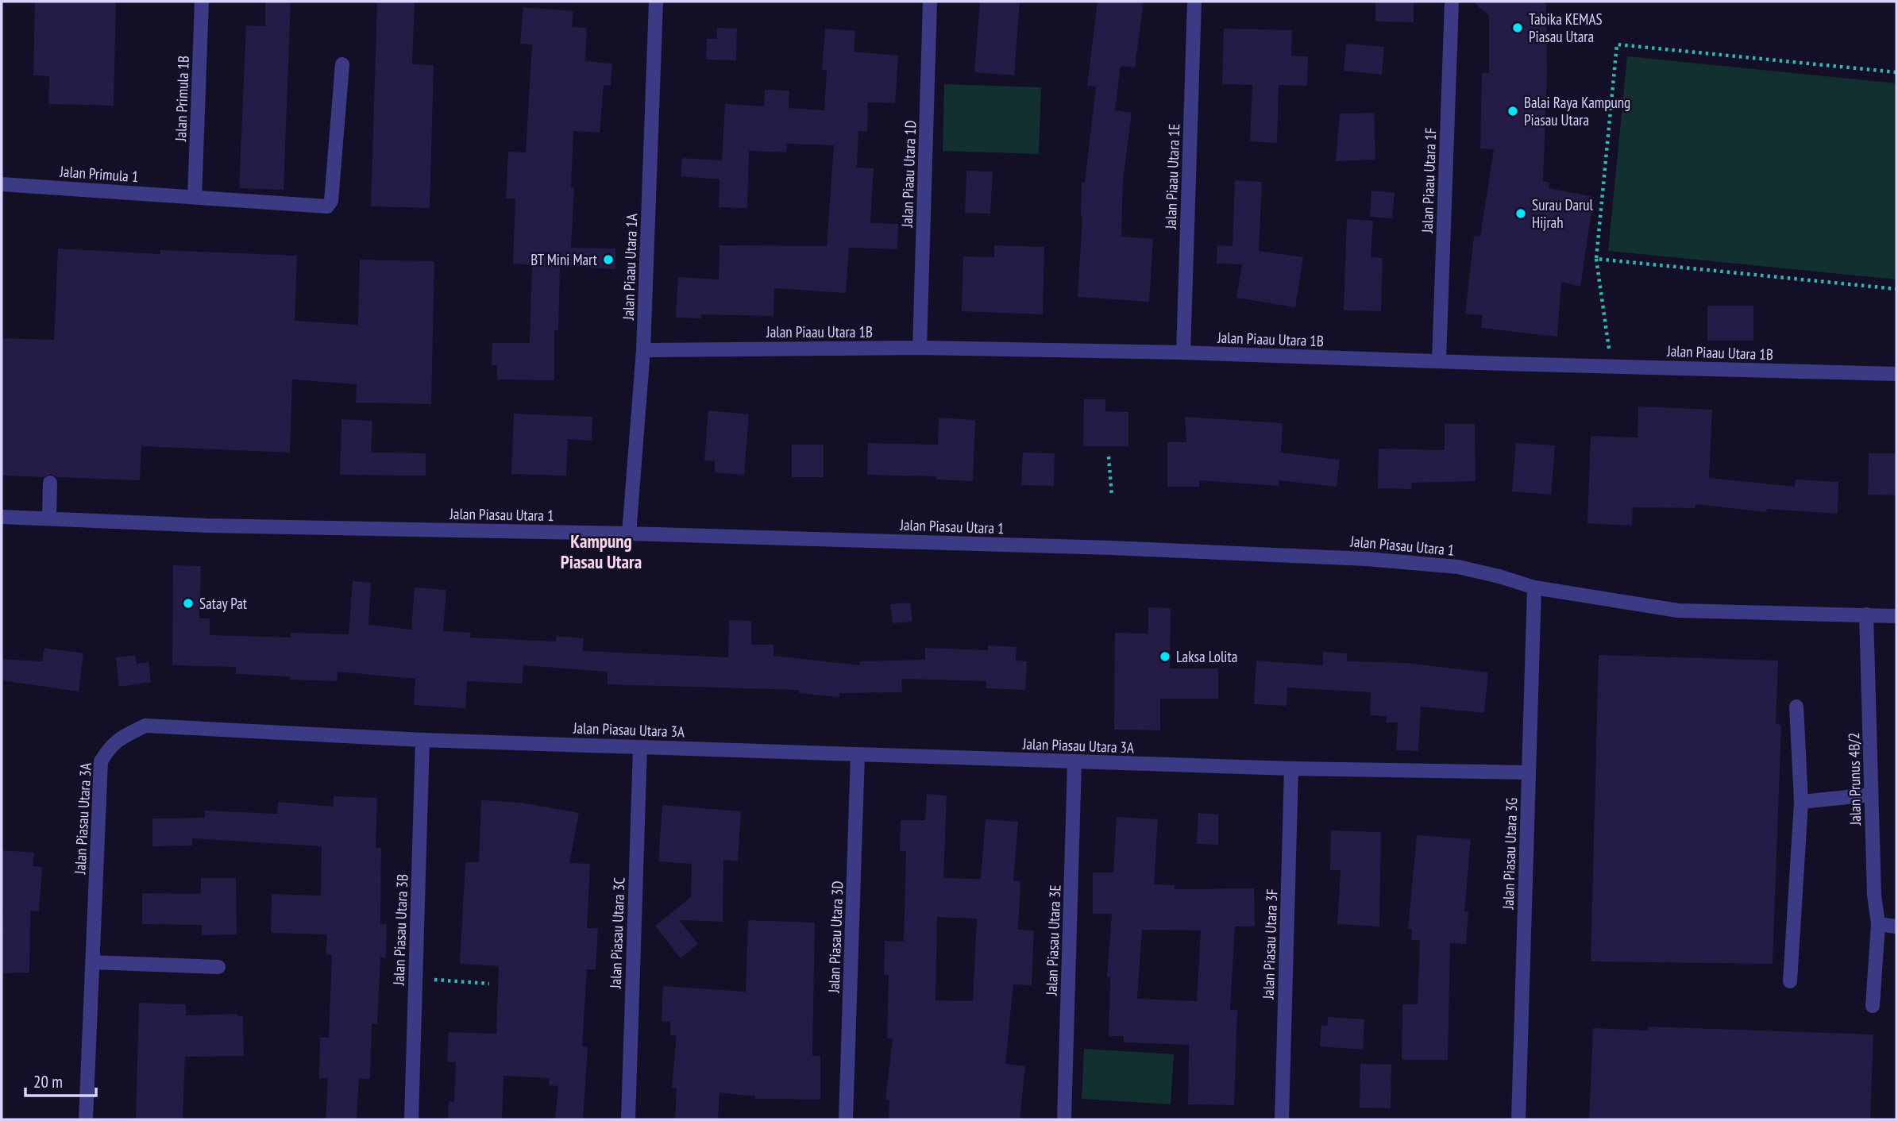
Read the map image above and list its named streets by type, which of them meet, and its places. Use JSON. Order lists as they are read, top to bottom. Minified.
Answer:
{"streets":{"street":["Jalan Primula 1B","Jalan Primula 1","Jalan Piaau Utara 1D","Jalan Piaau Utara 1E","Jalan Piaau Utara 1F","Jalan Piaau Utara 1A","Jalan Piaau Utara 1B","Jalan Piasau Utara 1","Jalan Piasau Utara 3A","Jalan Prunus 4B/2","Jalan Piasau Utara 3G","Jalan Piasau Utara 3B","Jalan Piasau Utara 3C","Jalan Piasau Utara 3D","Jalan Piasau Utara 3E","Jalan Piasau Utara 3F"]},"crossings":[["Jalan Primula 1B","Jalan Primula 1"],["Jalan Piaau Utara 1D","Jalan Piaau Utara 1B"],["Jalan Piaau Utara 1E","Jalan Piaau Utara 1B"],["Jalan Piaau Utara 1F","Jalan Piaau Utara 1B"],["Jalan Piaau Utara 1A","Jalan Piaau Utara 1B"],["Jalan Piaau Utara 1A","Jalan Piasau Utara 1"],["Jalan Piasau Utara 1","Jalan Prunus 4B/2"],["Jalan Piasau Utara 1","Jalan Piasau Utara 3G"],["Jalan Piasau Utara 3A","Jalan Piasau Utara 3G"],["Jalan Piasau Utara 3A","Jalan Piasau Utara 3B"],["Jalan Piasau Utara 3A","Jalan Piasau Utara 3C"],["Jalan Piasau Utara 3A","Jalan Piasau Utara 3D"],["Jalan Piasau Utara 3A","Jalan Piasau Utara 3E"],["Jalan Piasau Utara 3A","Jalan Piasau Utara 3F"]],"districts":["Kampung Piasau Utara"],"places":["Tabika KEMAS Piasau Utara","Balai Raya Kampung Piasau Utara","Surau Darul Hijrah","BT Mini Mart","Satay Pat","Laksa Lolita"],"scale_bar":"20 m"}
